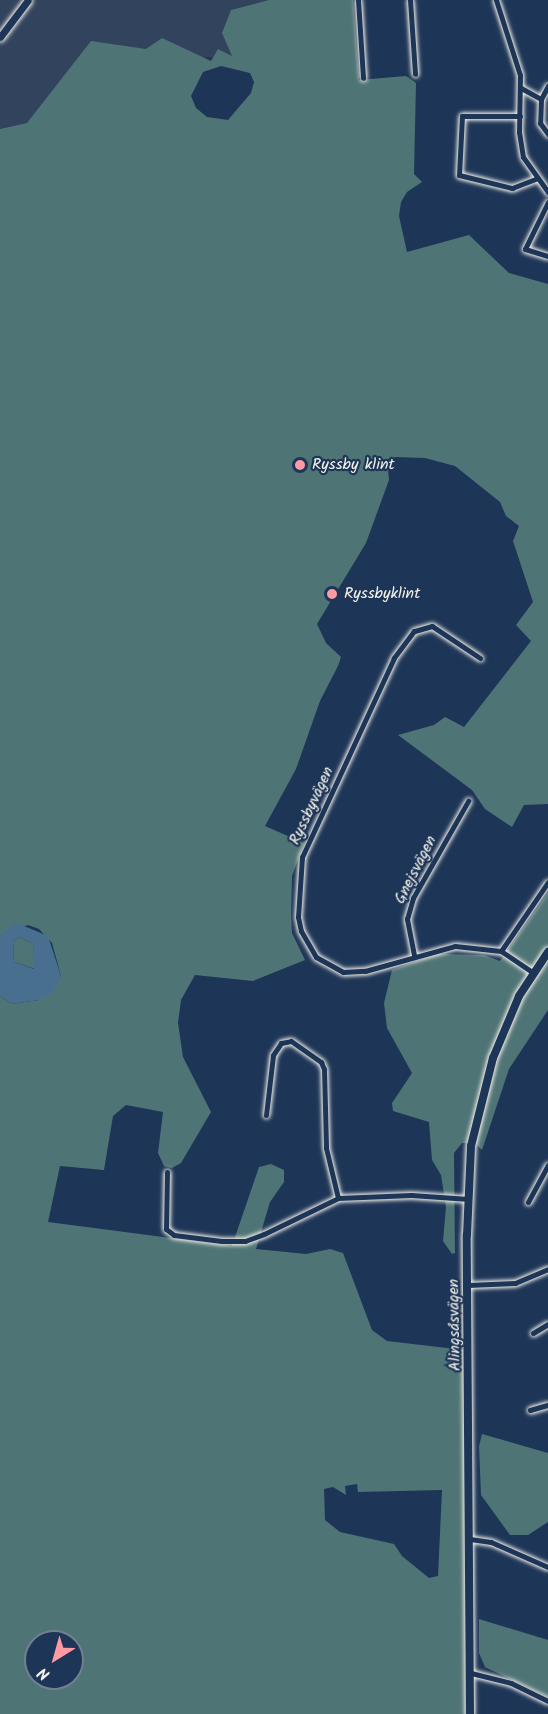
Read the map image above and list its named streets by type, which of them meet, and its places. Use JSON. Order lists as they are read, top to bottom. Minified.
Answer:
{"streets":{"main road":["Alingsåsvägen"],"street":["Ryssbyvägen","Gnejsvägen"]},"crossings":[["Ryssbyvägen","Gnejsvägen"],["Ryssbyvägen","Alingsåsvägen"]],"places":["Ryssby klint","Ryssbyklint"],"north":"bottom left"}
